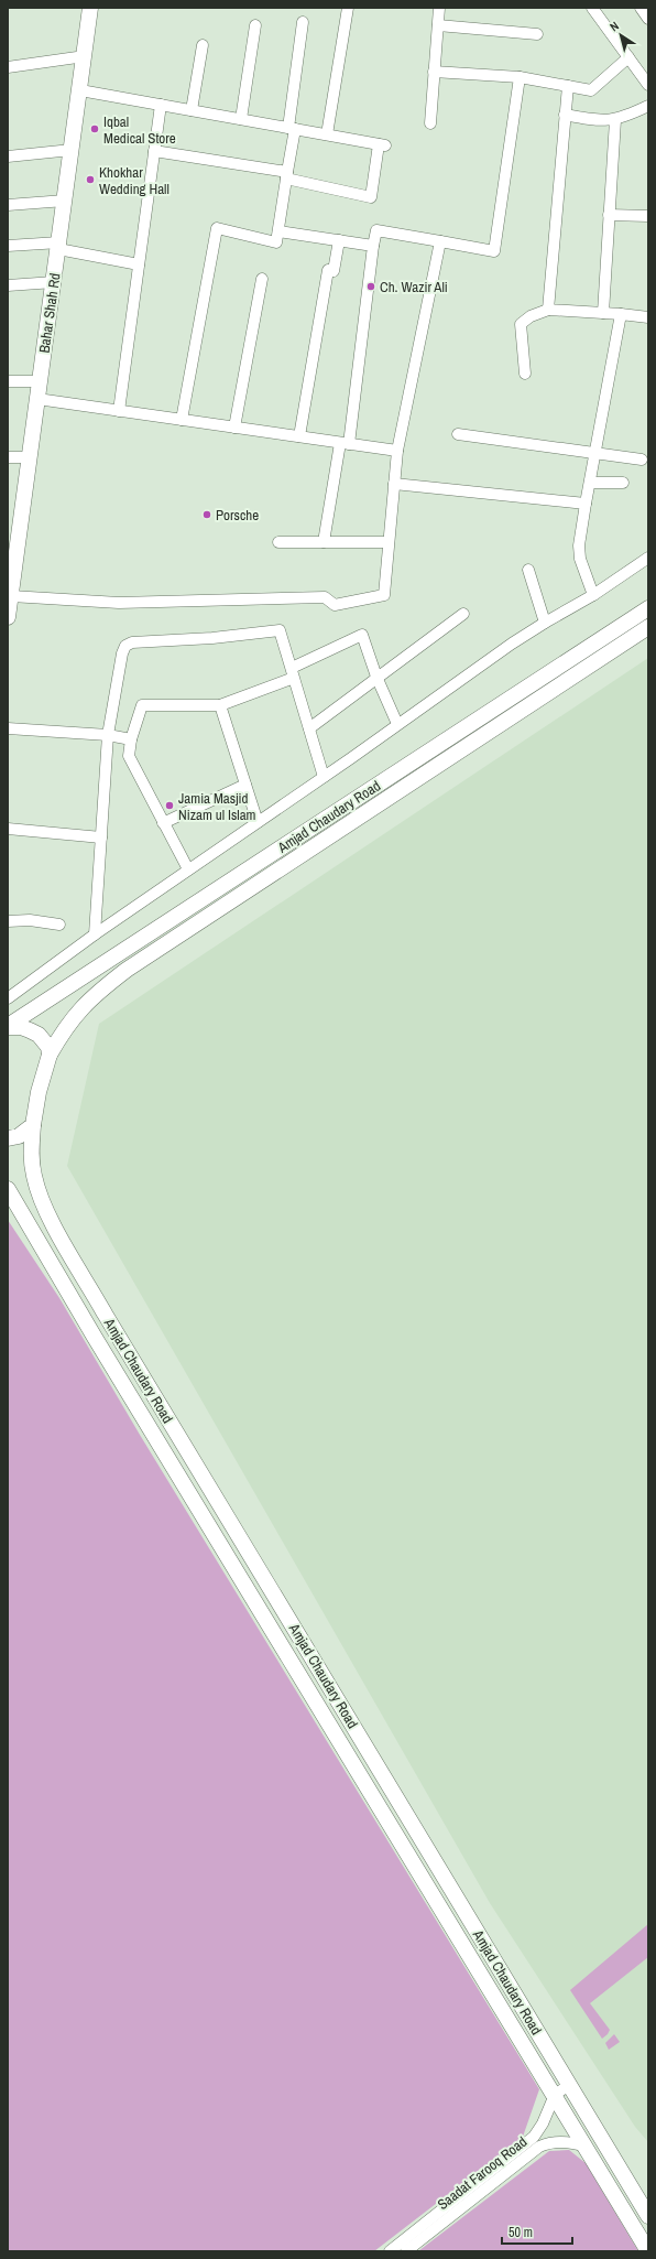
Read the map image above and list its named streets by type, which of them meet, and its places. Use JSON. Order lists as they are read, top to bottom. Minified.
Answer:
{"streets":{"main road":["Bahar Shah Rd","Amjad Chaudary Road"],"street":["Saadat Farooq Road"]},"crossings":[["Amjad Chaudary Road","Saadat Farooq Road"]],"places":["Iqbal Medical Store","Khokhar Wedding Hall","Ch. Wazir Ali","Porsche","Jamia Masjid Nizam ul Islam"],"scale_bar":"50 m","north":"top left"}
